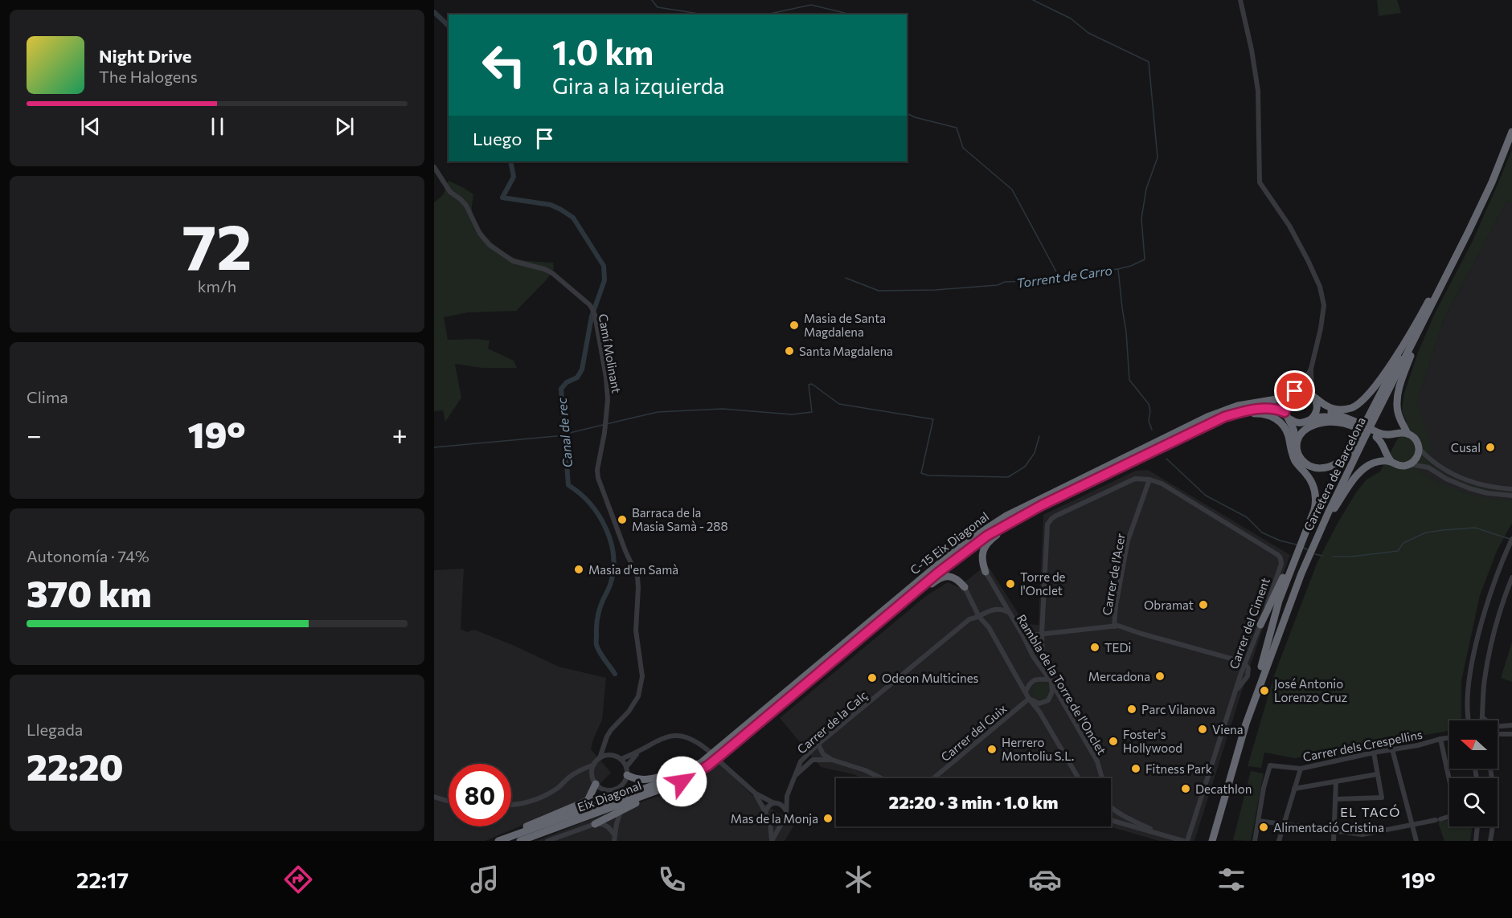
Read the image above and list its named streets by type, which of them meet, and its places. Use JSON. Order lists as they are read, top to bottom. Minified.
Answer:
{"streets":{"highway":["Carretera de Barcelona","C-15 Eix Diagonal","Eix Diagonal"],"street":["Camí Molinant","Carrer de l'Acer","Carrer del Ciment","Rambla de la Torre de l'Onclet","Carrer de la Calç","Carrer del Guix","Carrer dels Crespellins"]},"crossings":[["C-15 Eix Diagonal","Eix Diagonal"],["Carrer de l'Acer","Carrer del Ciment"],["Rambla de la Torre de l'Onclet","Carrer de la Calç"],["Rambla de la Torre de l'Onclet","Carrer del Guix"]],"districts":["EL TACÓ"],"water":["Torrent de Carro","Canal de rec"],"places":["Masia de Santa Magdalena","Santa Magdalena","Cusal","Barraca de la Masia Samà - 288","Masia d'en Samà","Torre de l'Onclet","Obramat","TEDi","Mercadona","Odeon Multicines","José Antonio Lorenzo Cruz","Parc Vilanova","Viena","Foster's Hollywood","Herrero Montoliu S.L.","Fitness Park","Decathlon","Mas de la Monja","Alimentació Cristina"],"north":"left","page":{"turn":["1.0 km","Gira a la izquierda"],"song":["Night Drive","The Halogens"],"then":"Luego","tile":[["72","km/h"],"Clima",["Autonomía · 74%","370 km"],["Llegada","22:20"]],"heat":["−","19°","+"],"limit":"80","trip":"22:20 · 3 min · 1.0 km","tabs":["22:17","19°"]}}
